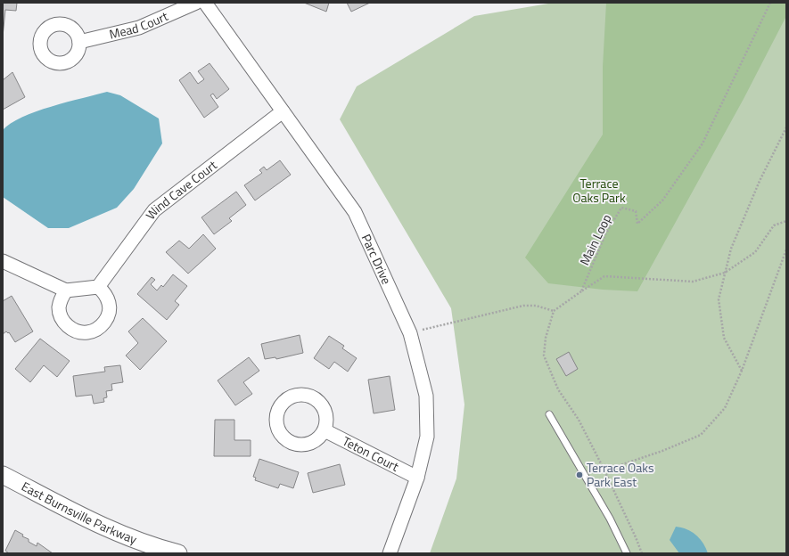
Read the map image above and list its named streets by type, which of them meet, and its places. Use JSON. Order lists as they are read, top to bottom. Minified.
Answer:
{"streets":{"street":["Mead Court","Wind Cave Court","Parc Drive","Teton Court","East Burnsville Parkway"],"path":["Main Loop"]},"crossings":[["Wind Cave Court","Parc Drive"],["Parc Drive","Teton Court"]],"parks":["Terrace Oaks Park"],"places":["Terrace Oaks Park East"]}
